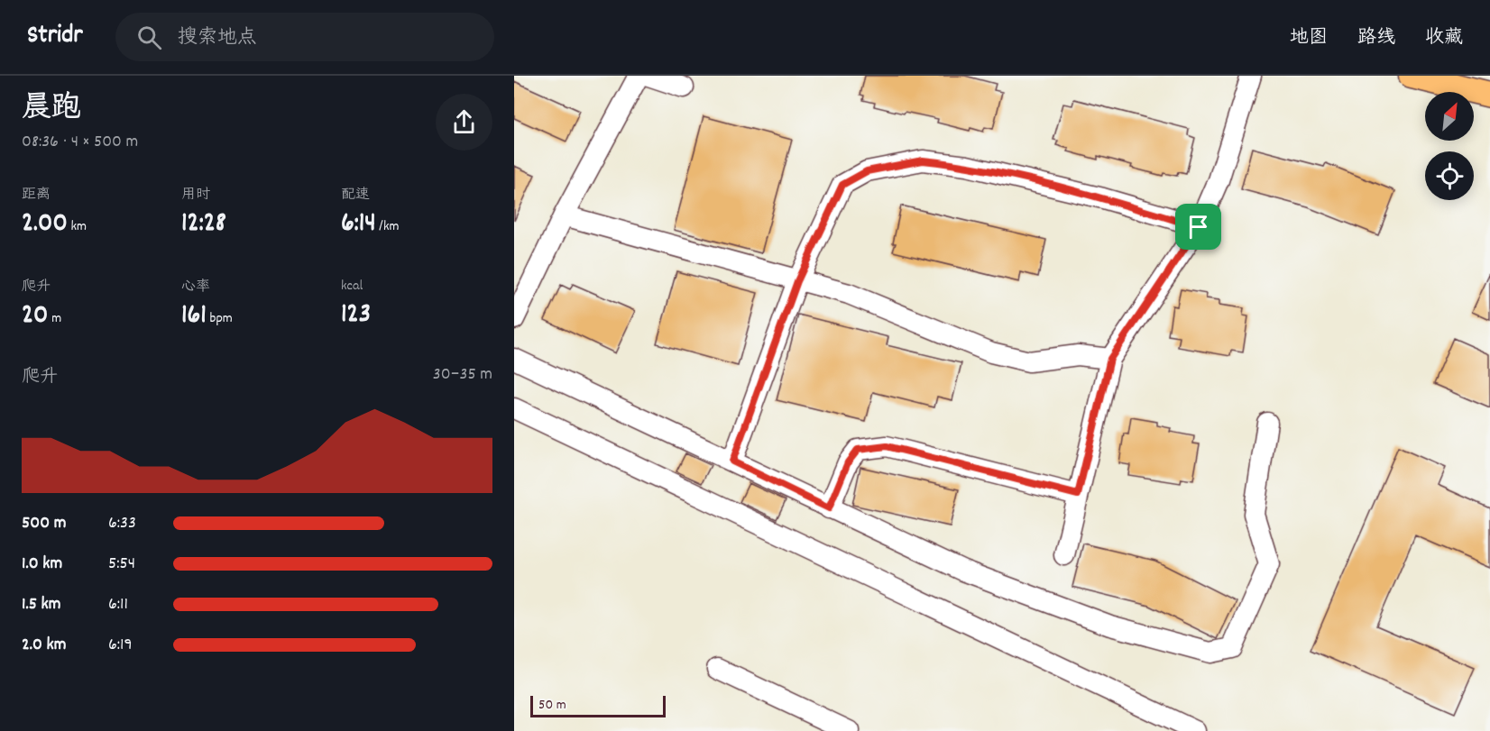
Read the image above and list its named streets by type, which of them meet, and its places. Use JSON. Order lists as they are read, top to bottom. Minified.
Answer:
{"scale_bar":"50 m","north":"top right","page":{"header":"Stridr","search":"搜索地点","nav":["地图","路线","收藏"],"heading":["晨跑","08:36 · 4 × 500 m"],"stats":[["距离","2.00 km"],["用时","12:28"],["配速","6:14 /km"],["爬升","20 m"],["心率","161 bpm"],["kcal","123"]],"chart":["爬升","30–35 m"],"list":[{"name":"500 m","note":"6:33"},{"name":"1.0 km","note":"5:54"},{"name":"1.5 km","note":"6:11"},{"name":"2.0 km","note":"6:19"}],"scale":"50 m"}}
